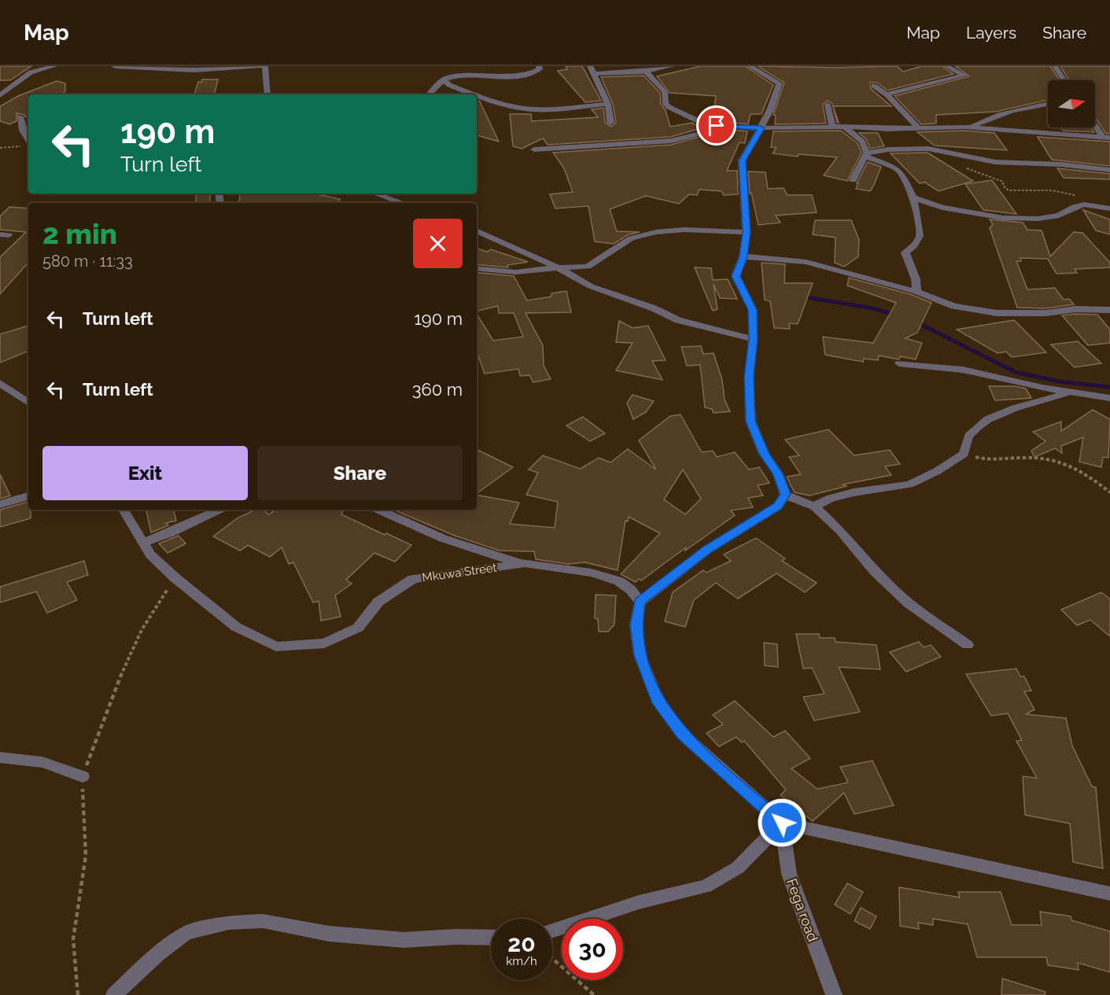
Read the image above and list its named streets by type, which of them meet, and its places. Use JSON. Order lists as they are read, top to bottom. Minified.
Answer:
{"streets":{"street":["Mkuwa Street","Fega road"]},"north":"right","page":{"header":"Map","nav":["Map","Layers","Share"],"turn":["190 m","Turn left"],"heading":["2 min","580 m · 11:33"],"list":[{"name":"Turn left","value":"190 m"},{"name":"Turn left","value":"360 m"}],"buttons":["Exit","Share"],"speed":"20 km/h","limit":"30"}}
